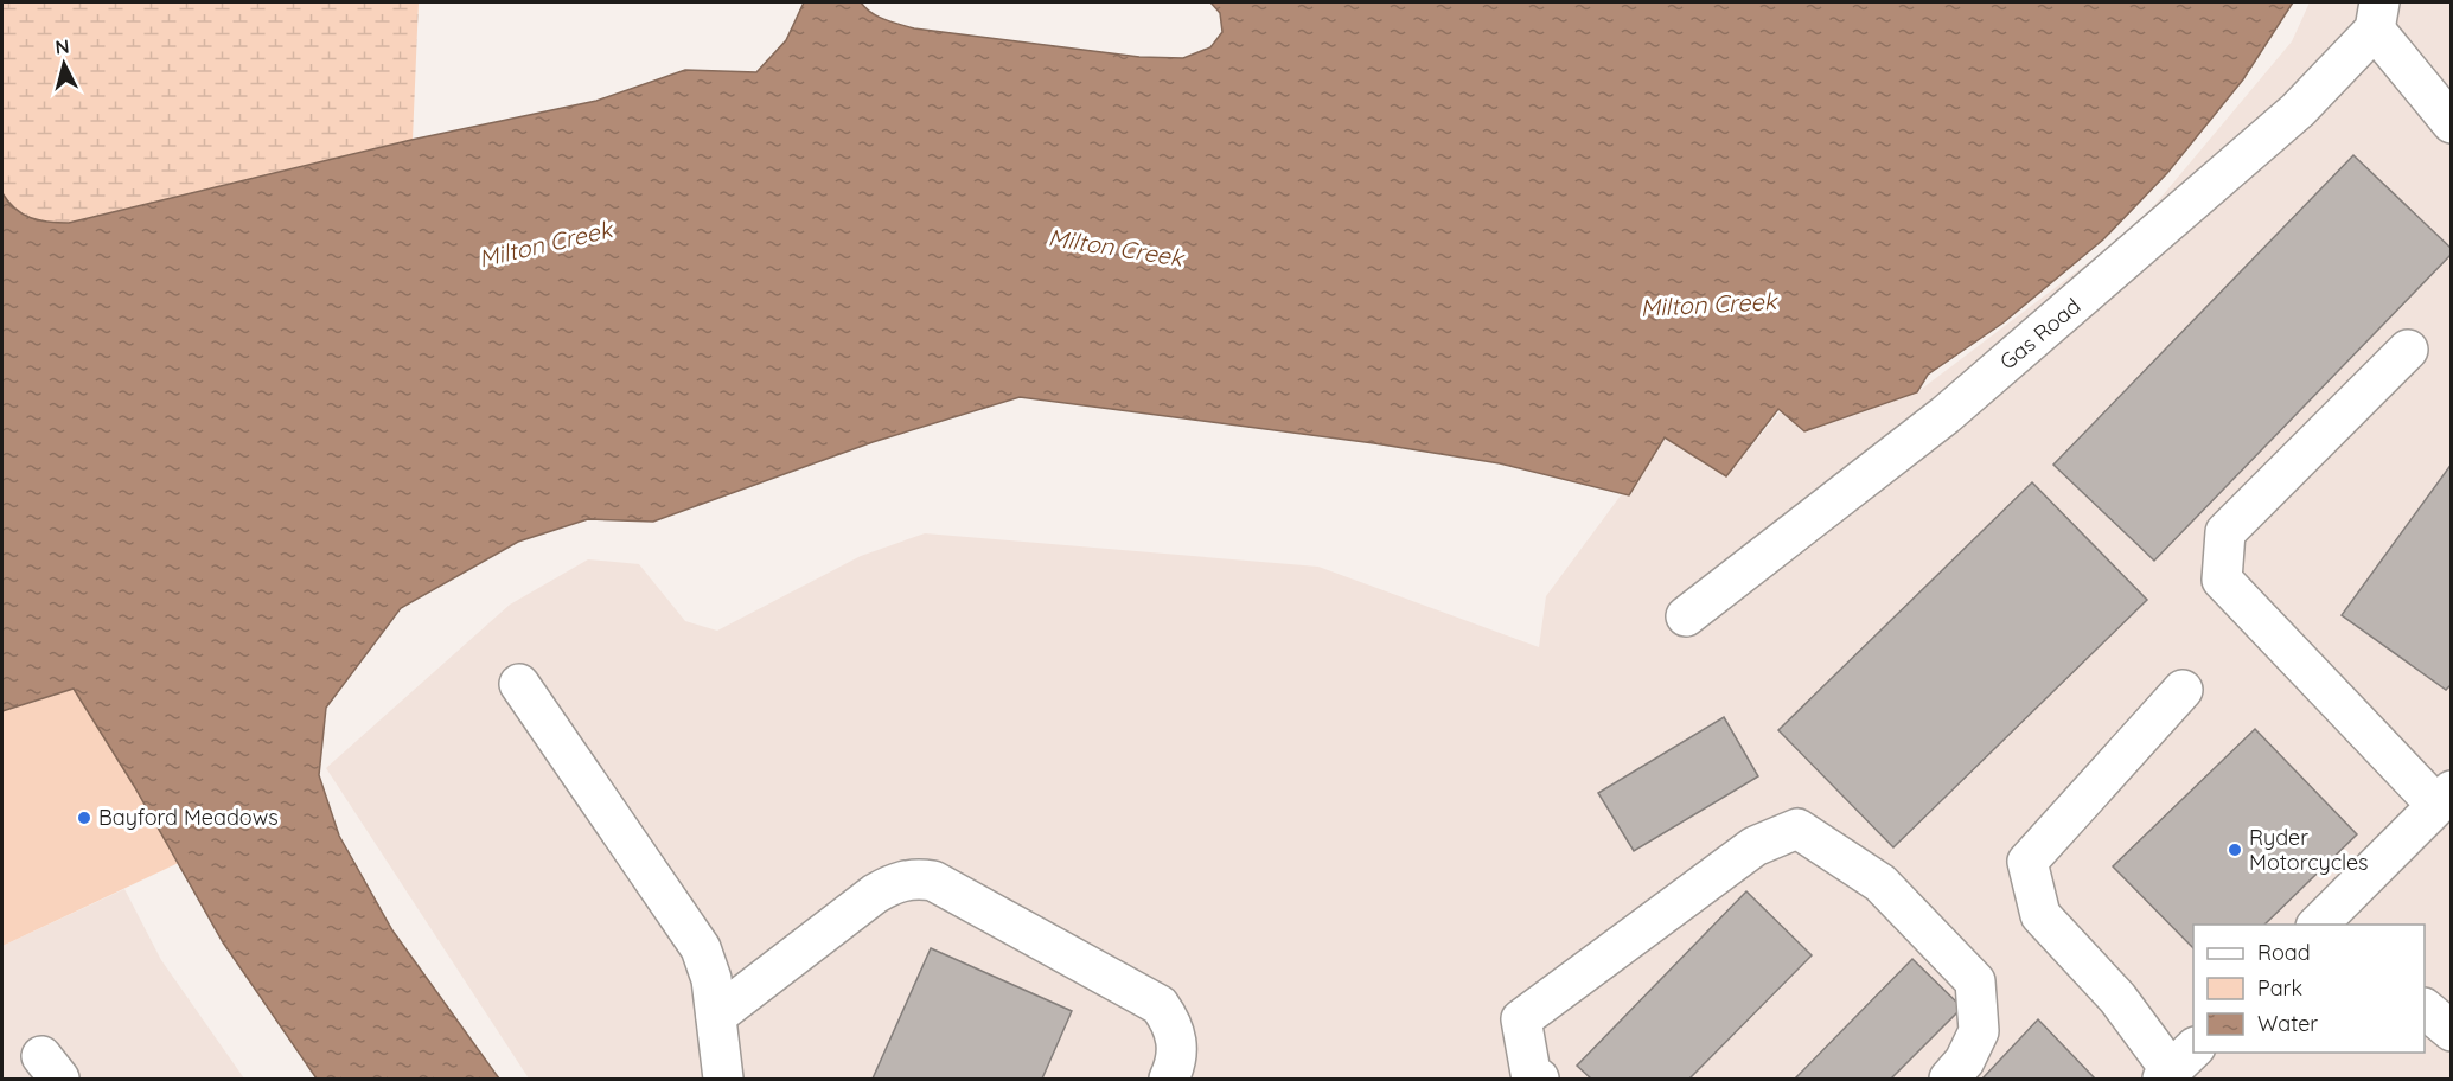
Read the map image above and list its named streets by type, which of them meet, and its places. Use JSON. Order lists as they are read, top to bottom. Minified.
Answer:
{"streets":{"street":["Gas Road"]},"water":["Milton Creek"],"places":["Bayford Meadows","Ryder Motorcycles"],"legend":["Road","Park","Water"],"north":"top"}
